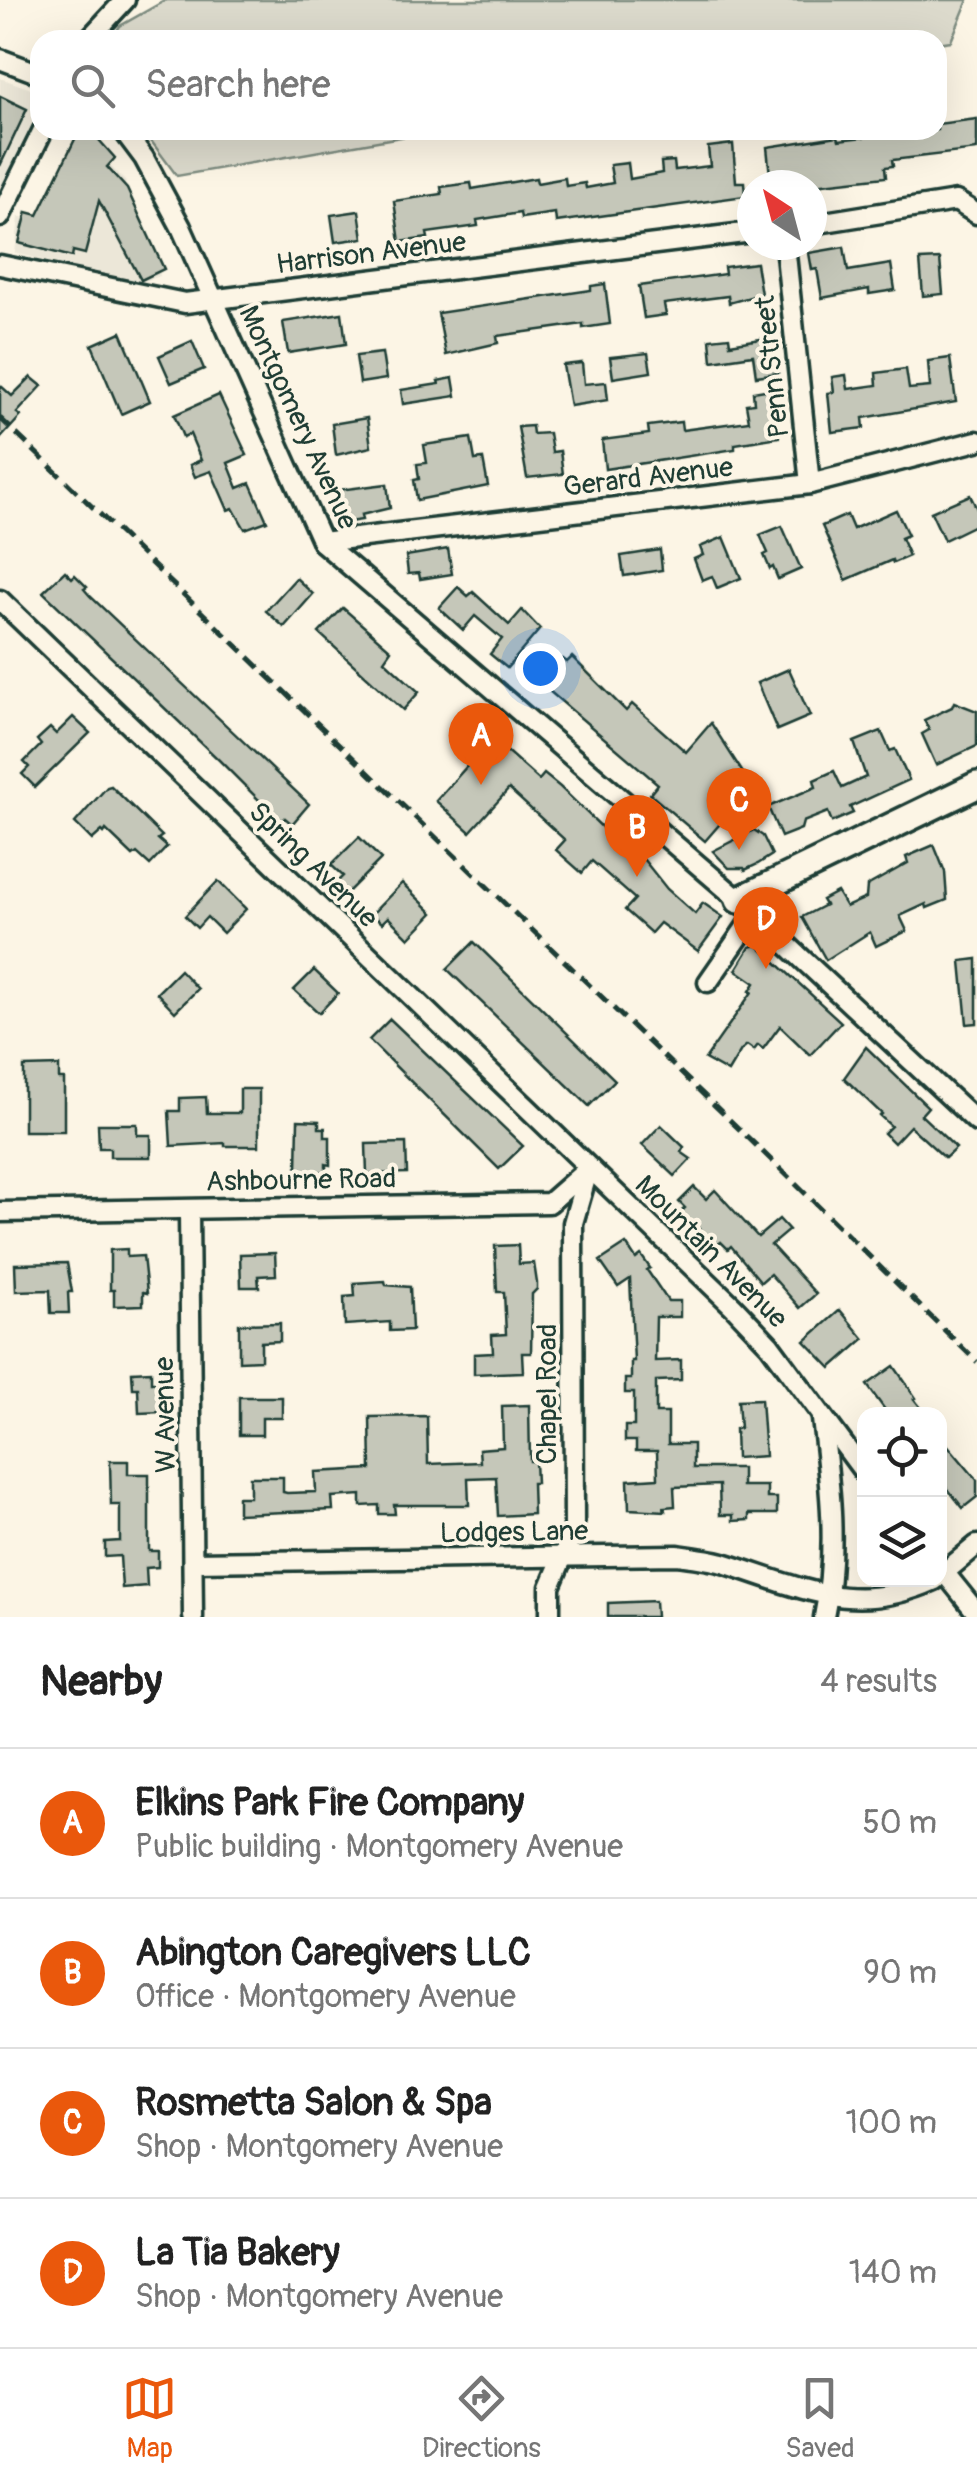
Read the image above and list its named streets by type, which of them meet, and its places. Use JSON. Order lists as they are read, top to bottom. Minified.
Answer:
{"streets":{"street":["Harrison Avenue","Penn Street","Montgomery Avenue","Gerard Avenue","Spring Avenue","Ashbourne Road","Mountain Avenue","Chapel Road","W Avenue","Lodges Lane"]},"crossings":[["Harrison Avenue","Montgomery Avenue"],["Penn Street","Gerard Avenue"],["Montgomery Avenue","Gerard Avenue"],["Spring Avenue","Ashbourne Road"],["Spring Avenue","Mountain Avenue"],["Spring Avenue","Chapel Road"],["Ashbourne Road","Mountain Avenue"],["Ashbourne Road","Chapel Road"],["Ashbourne Road","W Avenue"],["Mountain Avenue","Chapel Road"],["Chapel Road","Lodges Lane"],["W Avenue","Lodges Lane"]],"north":"top left","page":{"search":"Search here","pins":["A","C","B","D"],"heading":["Nearby","4 results"],"list":[{"mark":"A","name":"Elkins Park Fire Company","note":"Public building · Montgomery Avenue","value":"50 m"},{"mark":"B","name":"Abington Caregivers LLC","note":"Office · Montgomery Avenue","value":"90 m"},{"mark":"C","name":"Rosmetta Salon & Spa","note":"Shop · Montgomery Avenue","value":"100 m"},{"mark":"D","name":"La Tia Bakery","note":"Shop · Montgomery Avenue","value":"140 m"}],"nav":["Map","Directions","Saved"]}}
